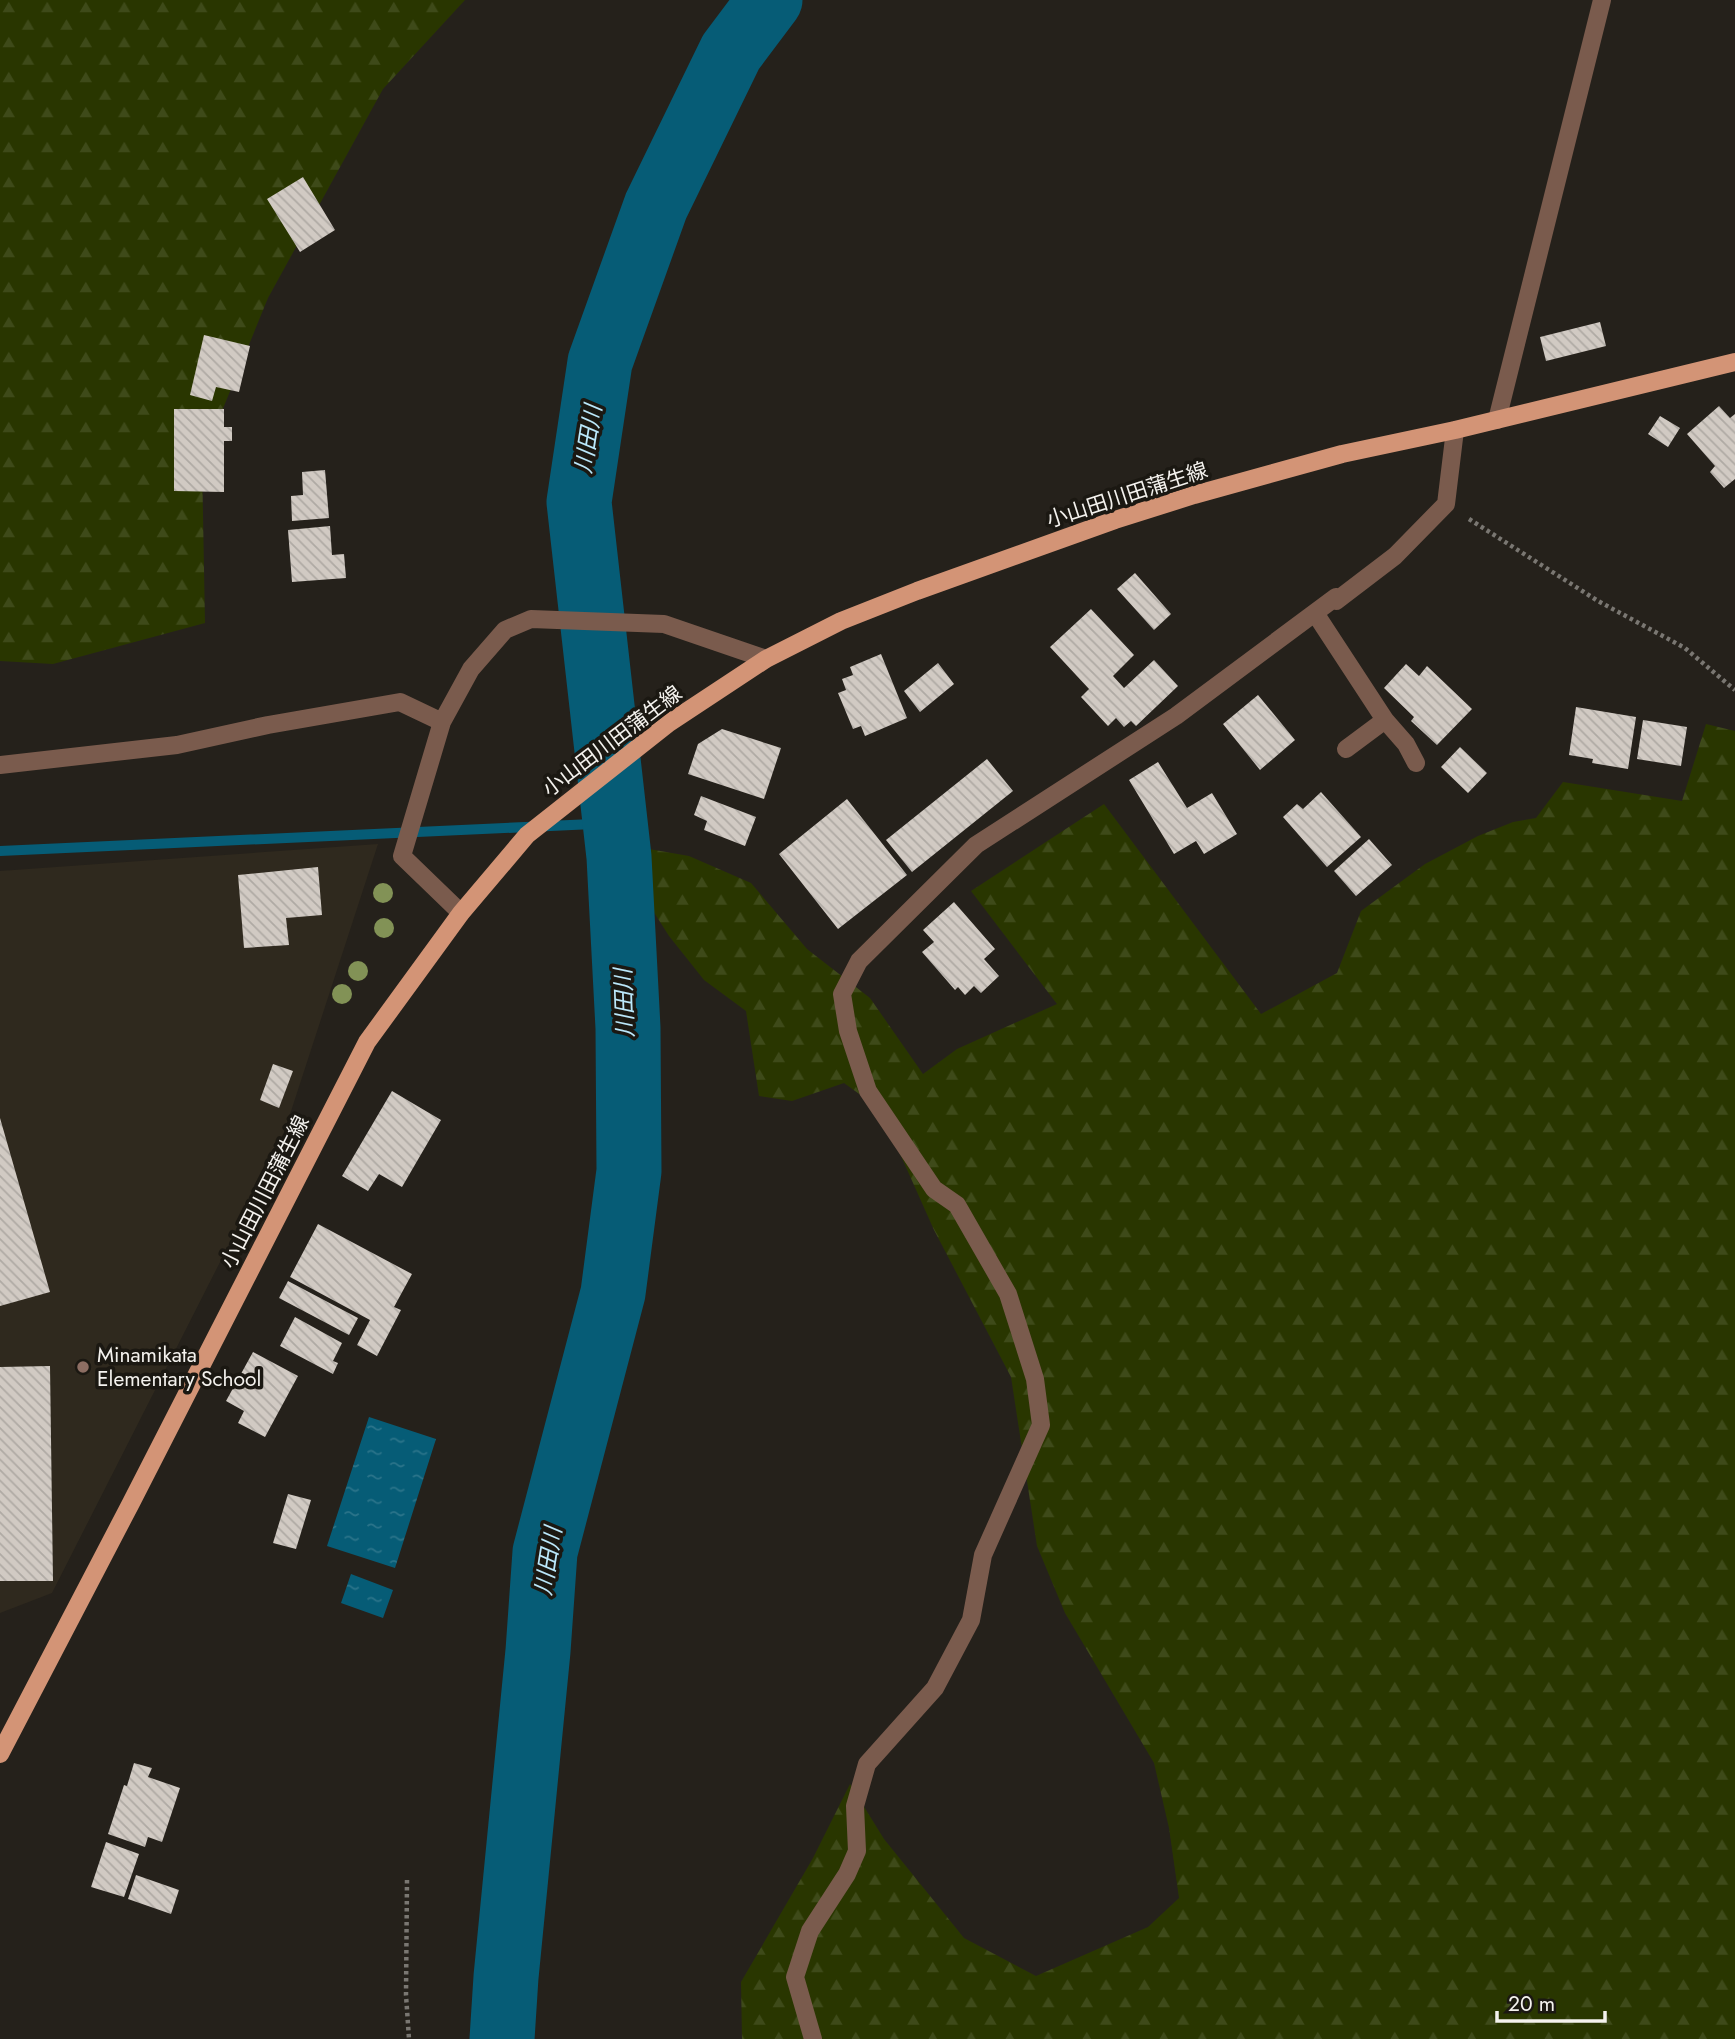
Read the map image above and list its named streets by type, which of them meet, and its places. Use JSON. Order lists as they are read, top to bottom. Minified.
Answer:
{"streets":{"main road":["小山田川田蒲生線"]},"water":["川田川"],"places":["Minamikata Elementary School"],"scale_bar":"20 m"}
